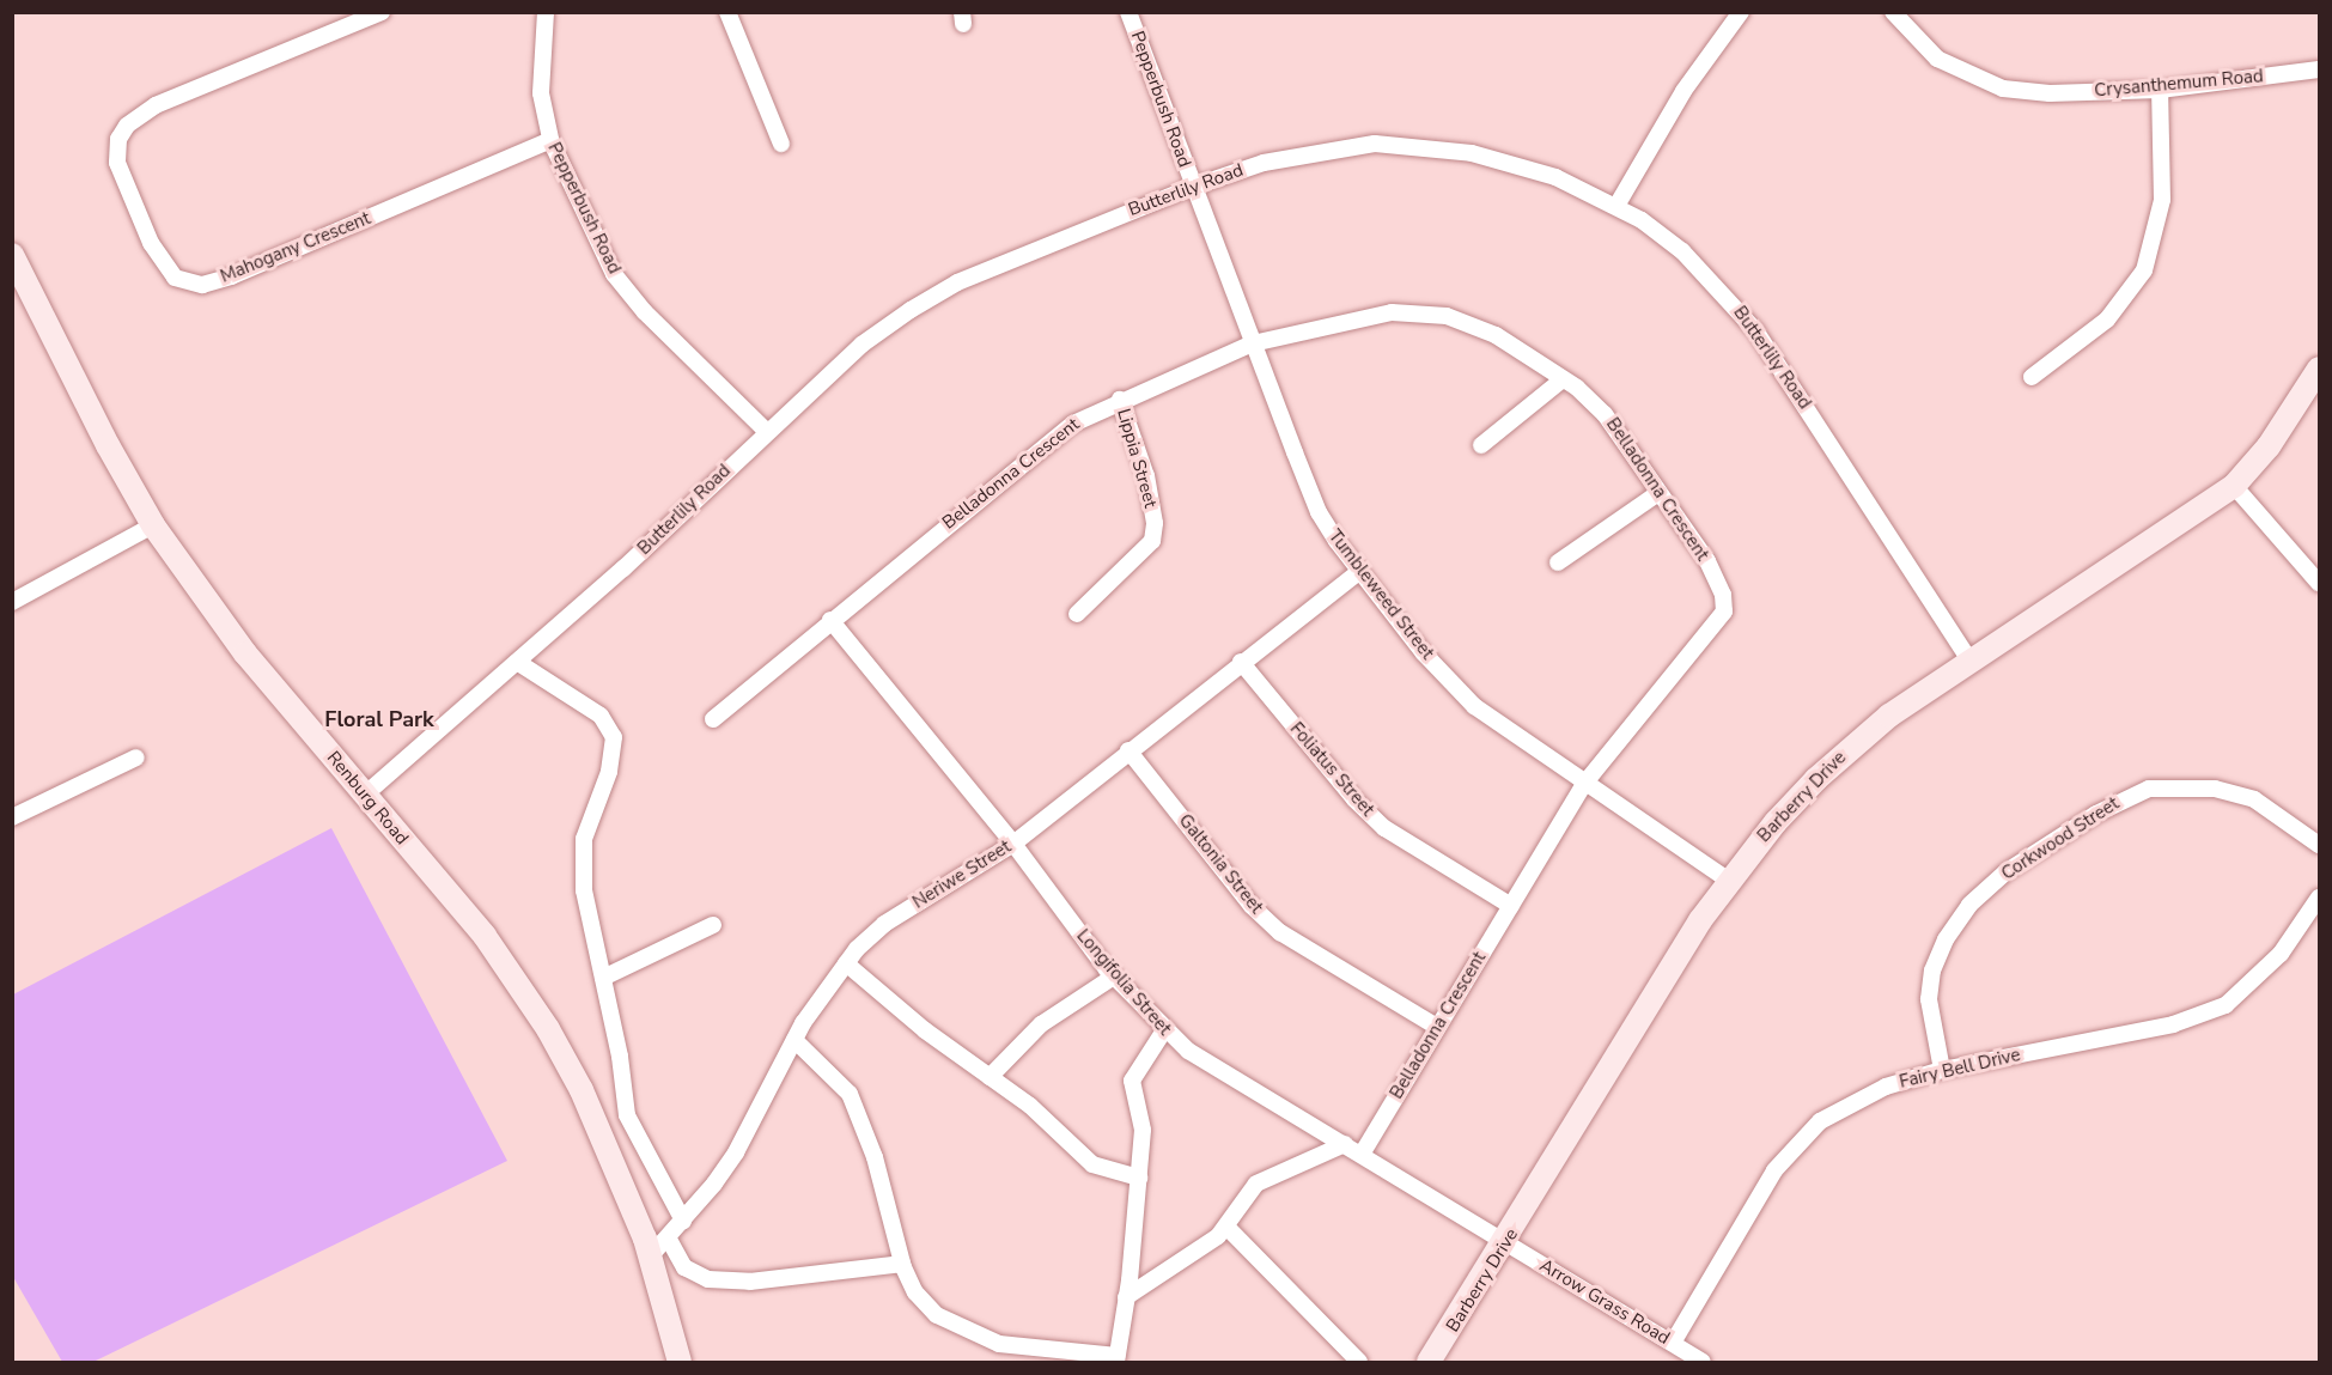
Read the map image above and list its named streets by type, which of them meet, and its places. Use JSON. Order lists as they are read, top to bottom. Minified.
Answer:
{"streets":{"street":["Crysanthemum Road","Pepperbush Road","Butterlily Road","Mahogany Crescent","Lippia Street","Belladonna Crescent","Tumbleweed Street","Foliatus Street","Barberry Drive","Renburg Road","Corkwood Street","Galtonia Street","Neriwe Street","Longifolia Street","Fairy Bell Drive","Arrow Grass Road"]},"crossings":[["Pepperbush Road","Butterlily Road"],["Pepperbush Road","Mahogany Crescent"],["Pepperbush Road","Tumbleweed Street"],["Butterlily Road","Tumbleweed Street"],["Butterlily Road","Barberry Drive"],["Butterlily Road","Renburg Road"],["Lippia Street","Belladonna Crescent"],["Belladonna Crescent","Tumbleweed Street"],["Belladonna Crescent","Foliatus Street"],["Belladonna Crescent","Galtonia Street"],["Belladonna Crescent","Longifolia Street"],["Tumbleweed Street","Barberry Drive"],["Tumbleweed Street","Neriwe Street"],["Foliatus Street","Neriwe Street"],["Barberry Drive","Longifolia Street"],["Barberry Drive","Arrow Grass Road"],["Renburg Road","Neriwe Street"],["Corkwood Street","Fairy Bell Drive"],["Galtonia Street","Neriwe Street"],["Neriwe Street","Longifolia Street"],["Longifolia Street","Arrow Grass Road"],["Fairy Bell Drive","Arrow Grass Road"]],"districts":["Floral Park"]}
